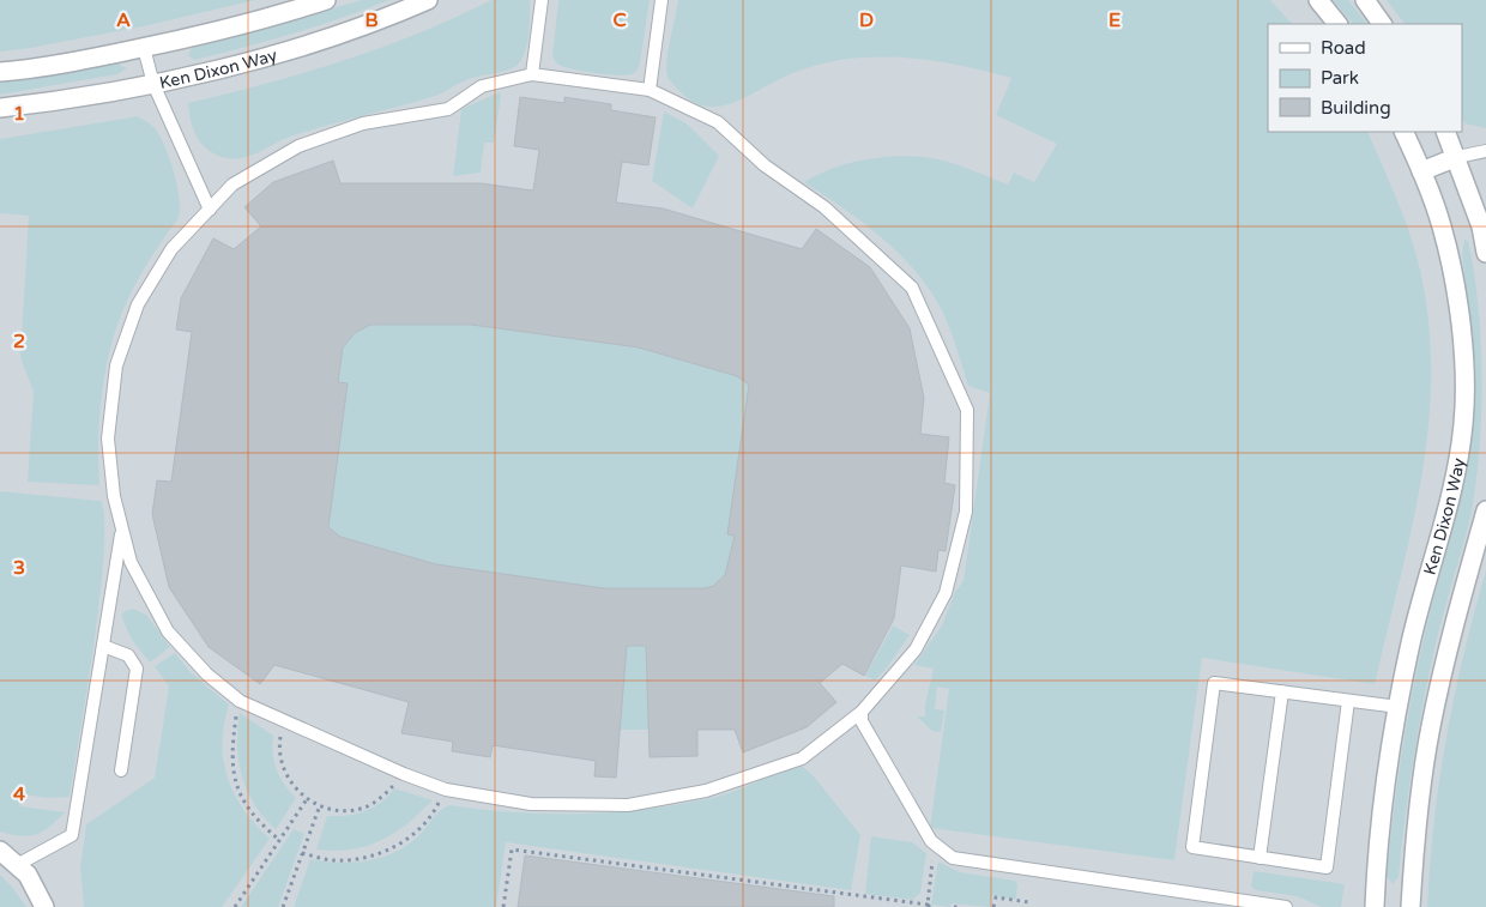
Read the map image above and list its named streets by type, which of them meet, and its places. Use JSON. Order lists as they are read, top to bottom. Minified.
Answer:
{"streets":{"street":["Ken Dixon Way"]},"legend":["Road","Park","Building"],"grid":{"columns":["A","B","C","D","E"],"rows":["1","2","3","4"]}}
